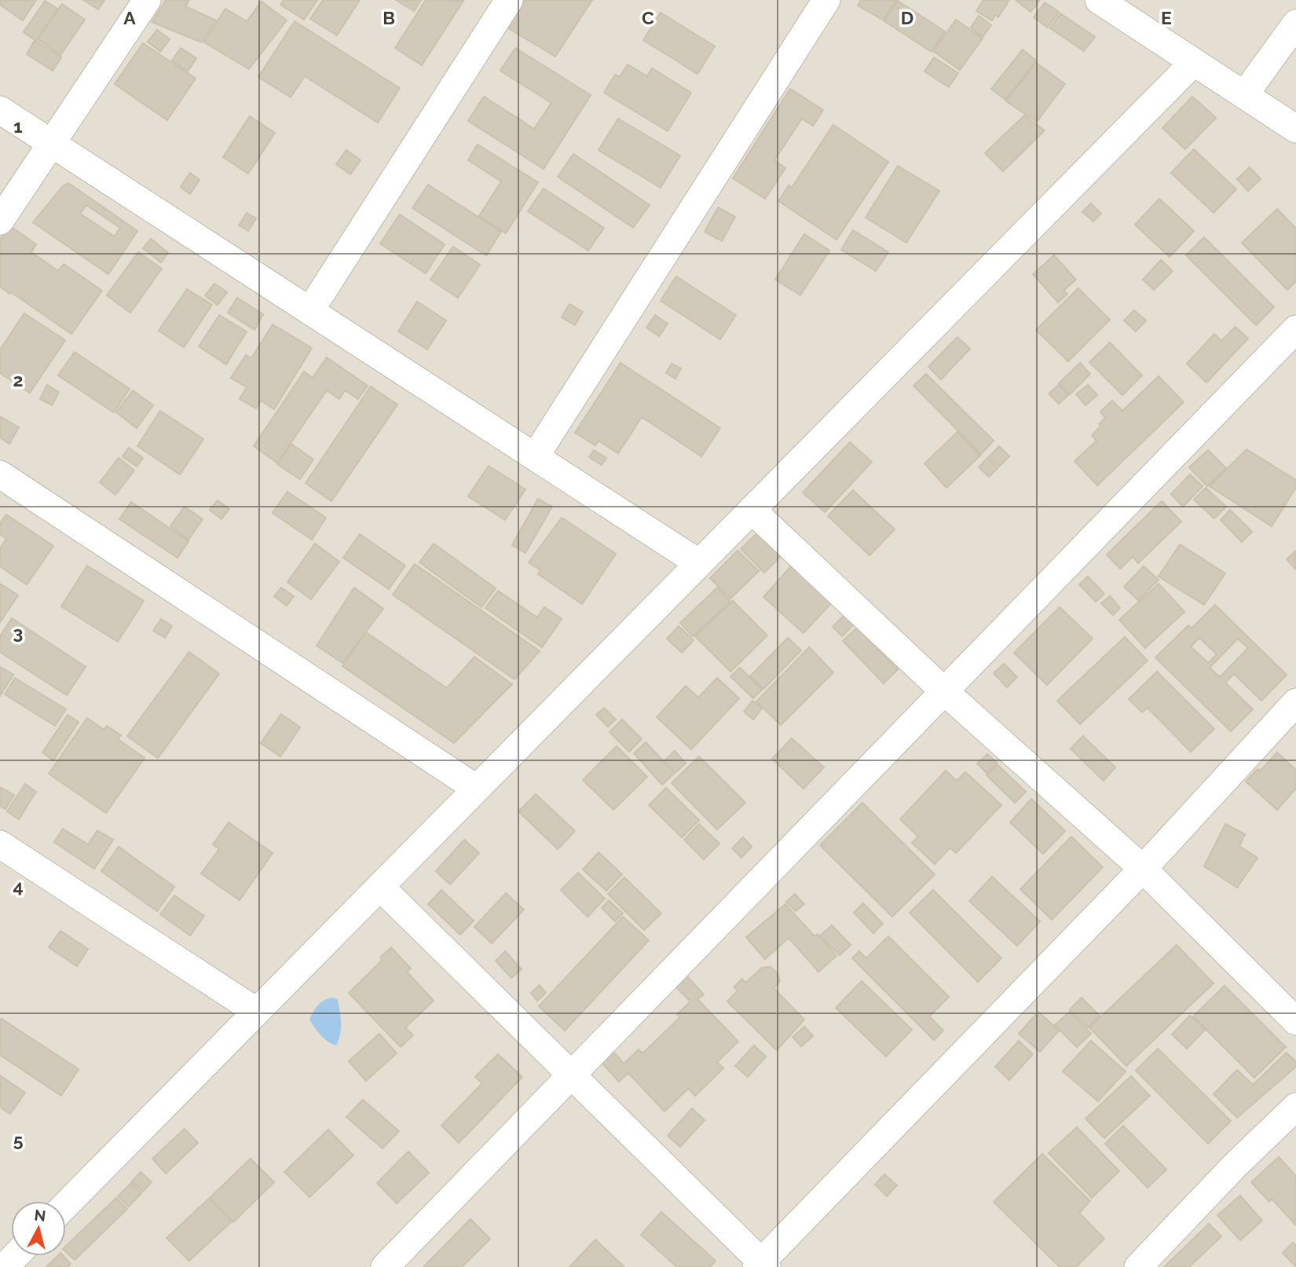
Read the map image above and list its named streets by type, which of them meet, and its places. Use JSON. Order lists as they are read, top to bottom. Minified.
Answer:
{"north":"top","grid":{"columns":["A","B","C","D","E"],"rows":["1","2","3","4","5"]}}
